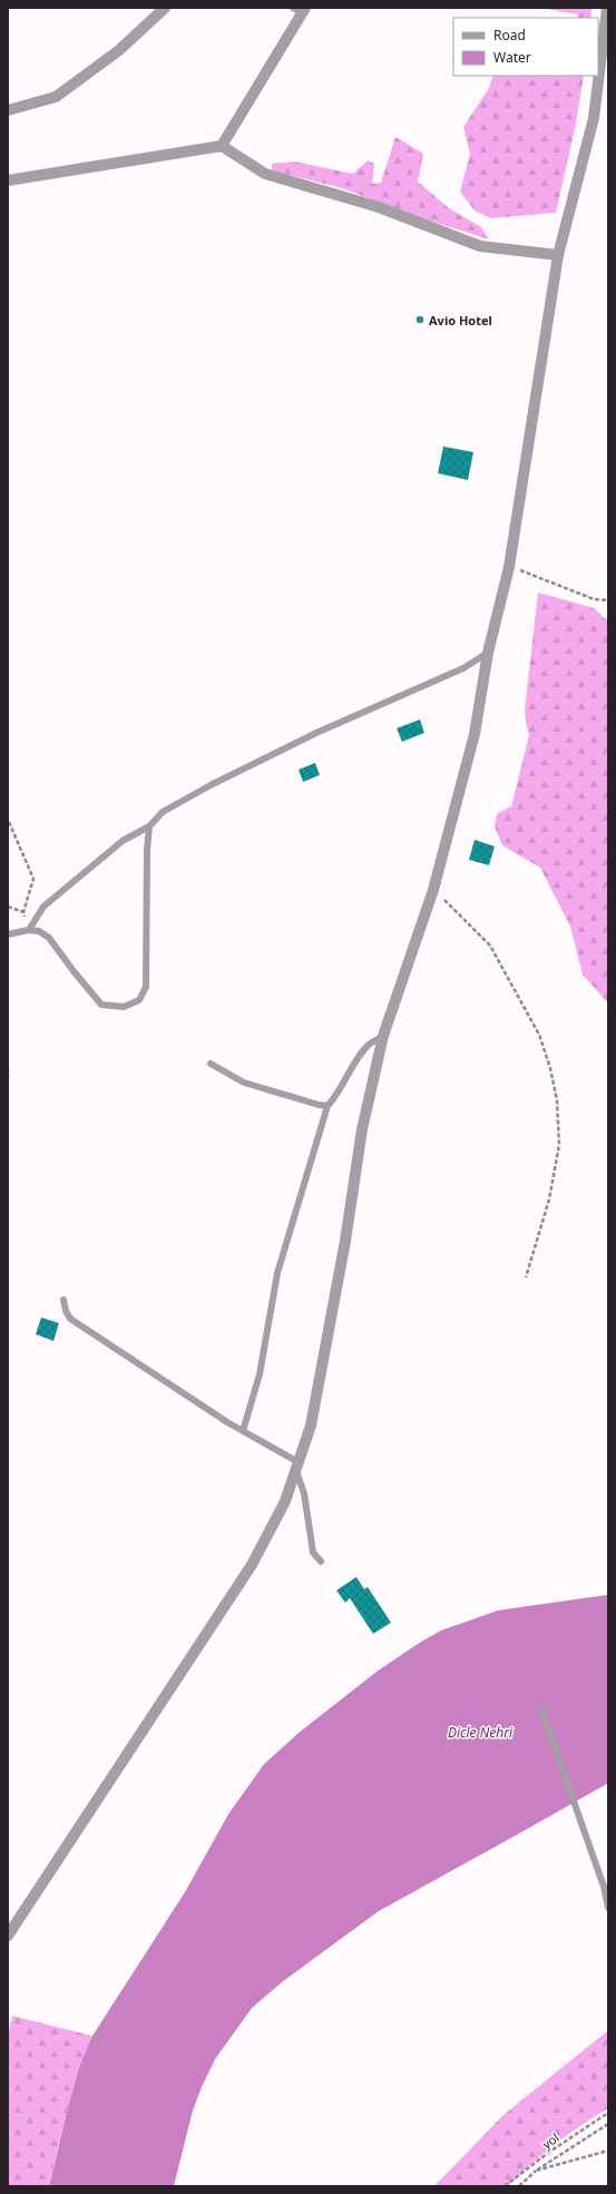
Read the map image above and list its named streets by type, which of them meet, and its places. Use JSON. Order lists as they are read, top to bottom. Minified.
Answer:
{"streets":{"path":["yol"]},"water":["Dicle Nehri"],"places":["Avio Hotel"],"legend":["Road","Water"]}
